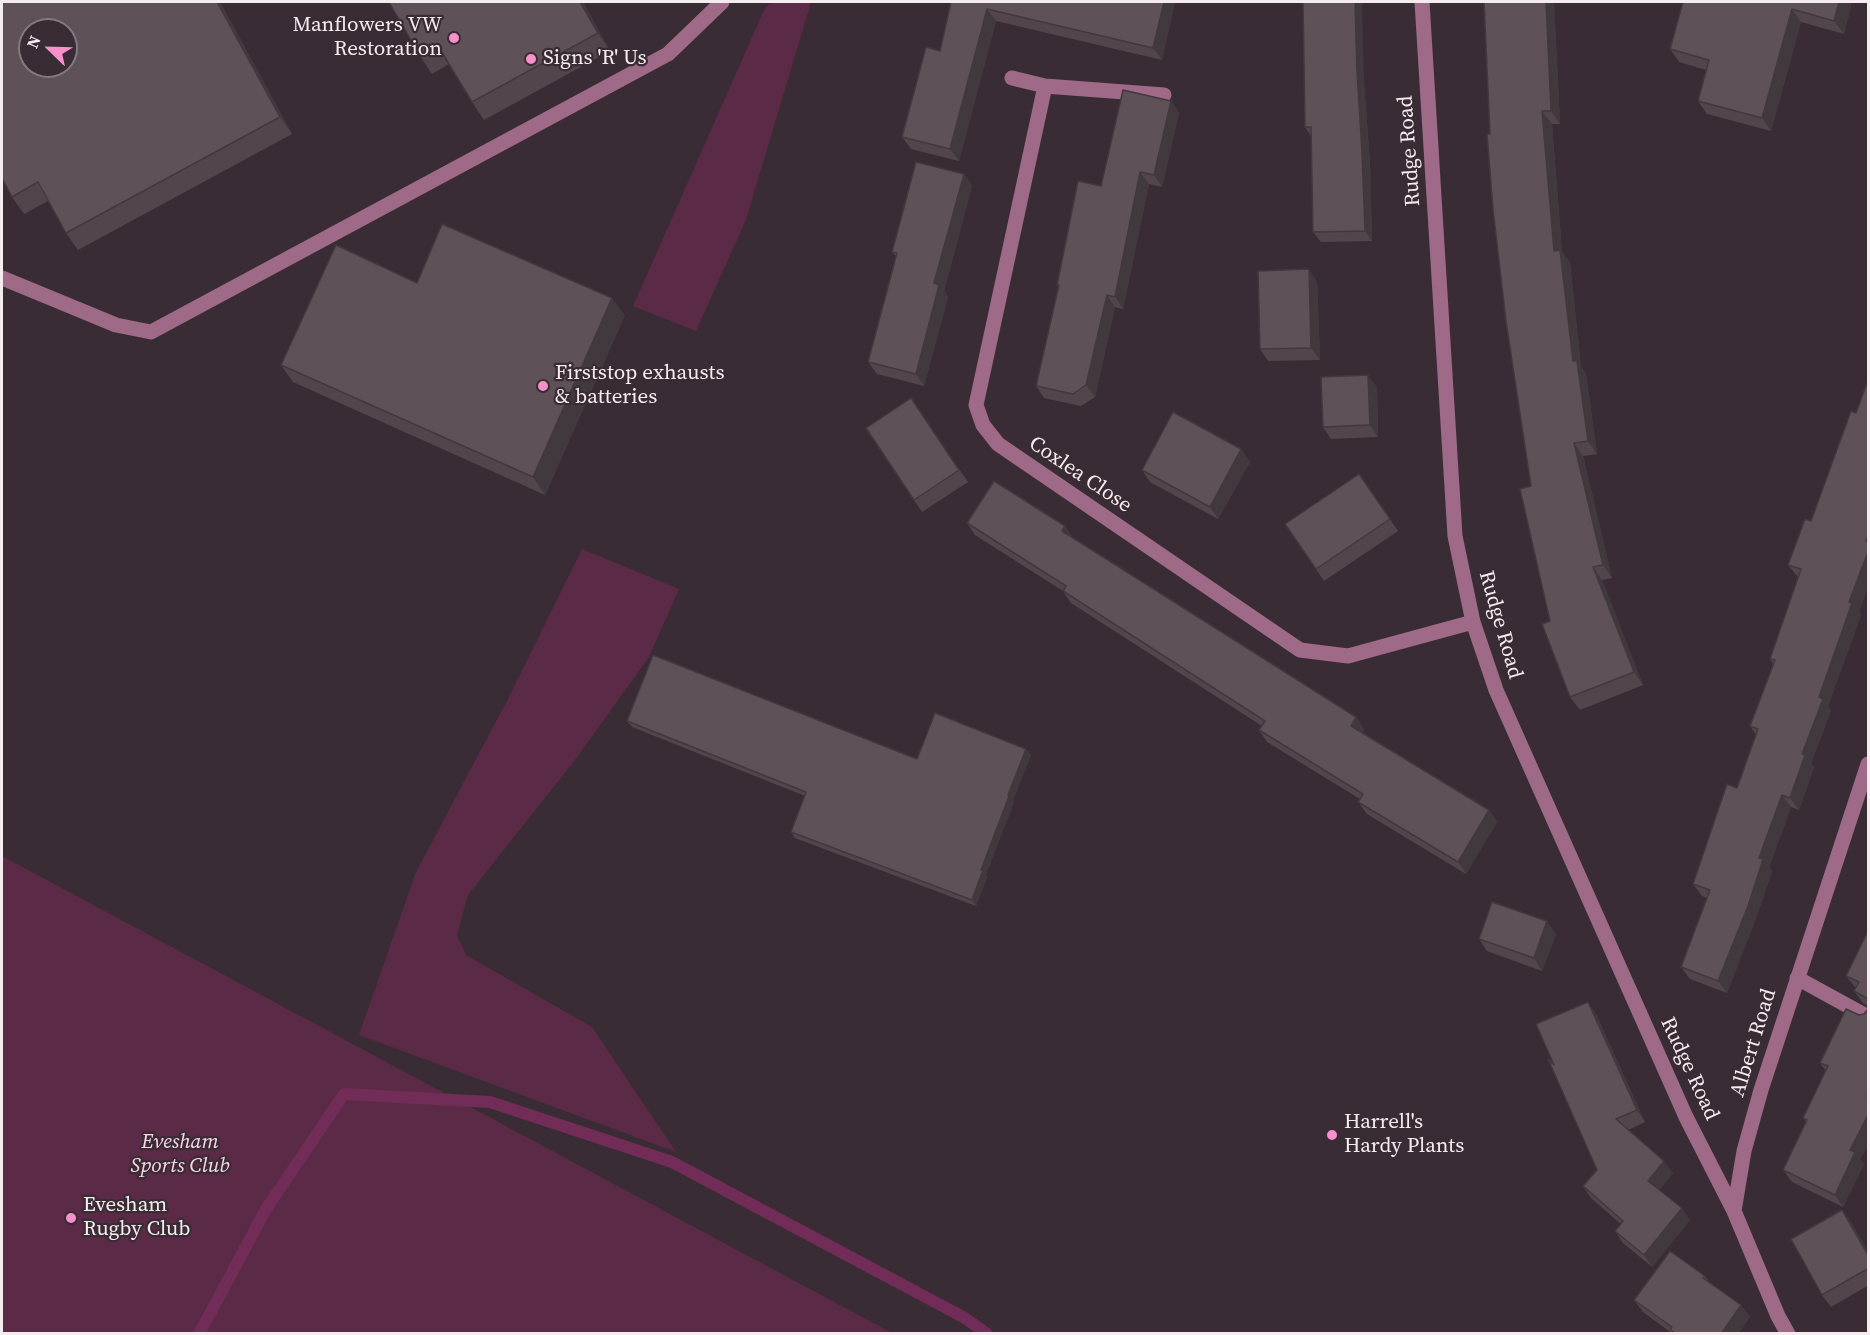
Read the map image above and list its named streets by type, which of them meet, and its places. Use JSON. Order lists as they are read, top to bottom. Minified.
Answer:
{"streets":{"street":["Rudge Road","Coxlea Close","Albert Road"]},"crossings":[["Rudge Road","Coxlea Close"],["Rudge Road","Albert Road"]],"parks":["Evesham Sports Club"],"places":["Manflowers VW Restoration","Signs 'R' Us","Firststop exhausts & batteries","Harrell's Hardy Plants","Evesham Rugby Club"],"north":"top left"}
